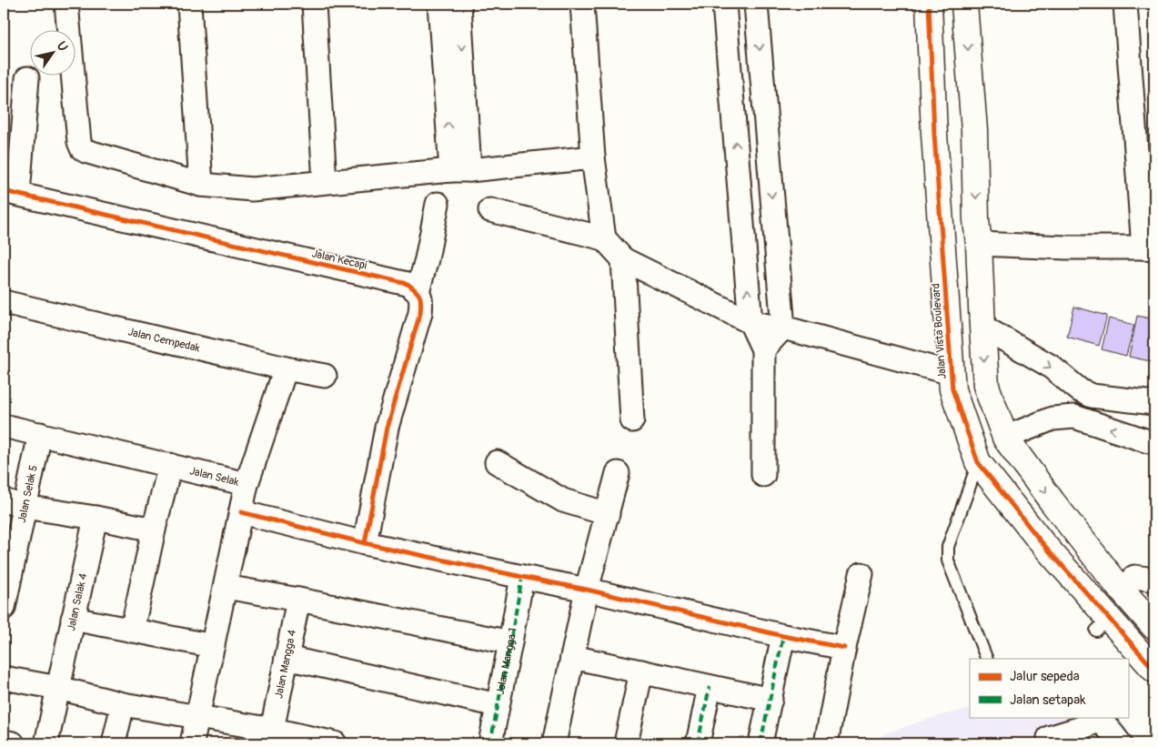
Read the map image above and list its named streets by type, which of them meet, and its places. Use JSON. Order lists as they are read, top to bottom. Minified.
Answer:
{"streets":{"street":["Jalan Kecapi","Jalan Vista Boulevard","Jalan Cempedak","Jalan Selak","Jalan Selak 5","Jalan Salak 4","Jalan Mangga 1","Jalan Mangga 4"]},"crossings":[["Jalan Selak","Jalan Selak 5"]],"legend":["Jalur sepeda","Jalan setapak"],"north":"top right"}
